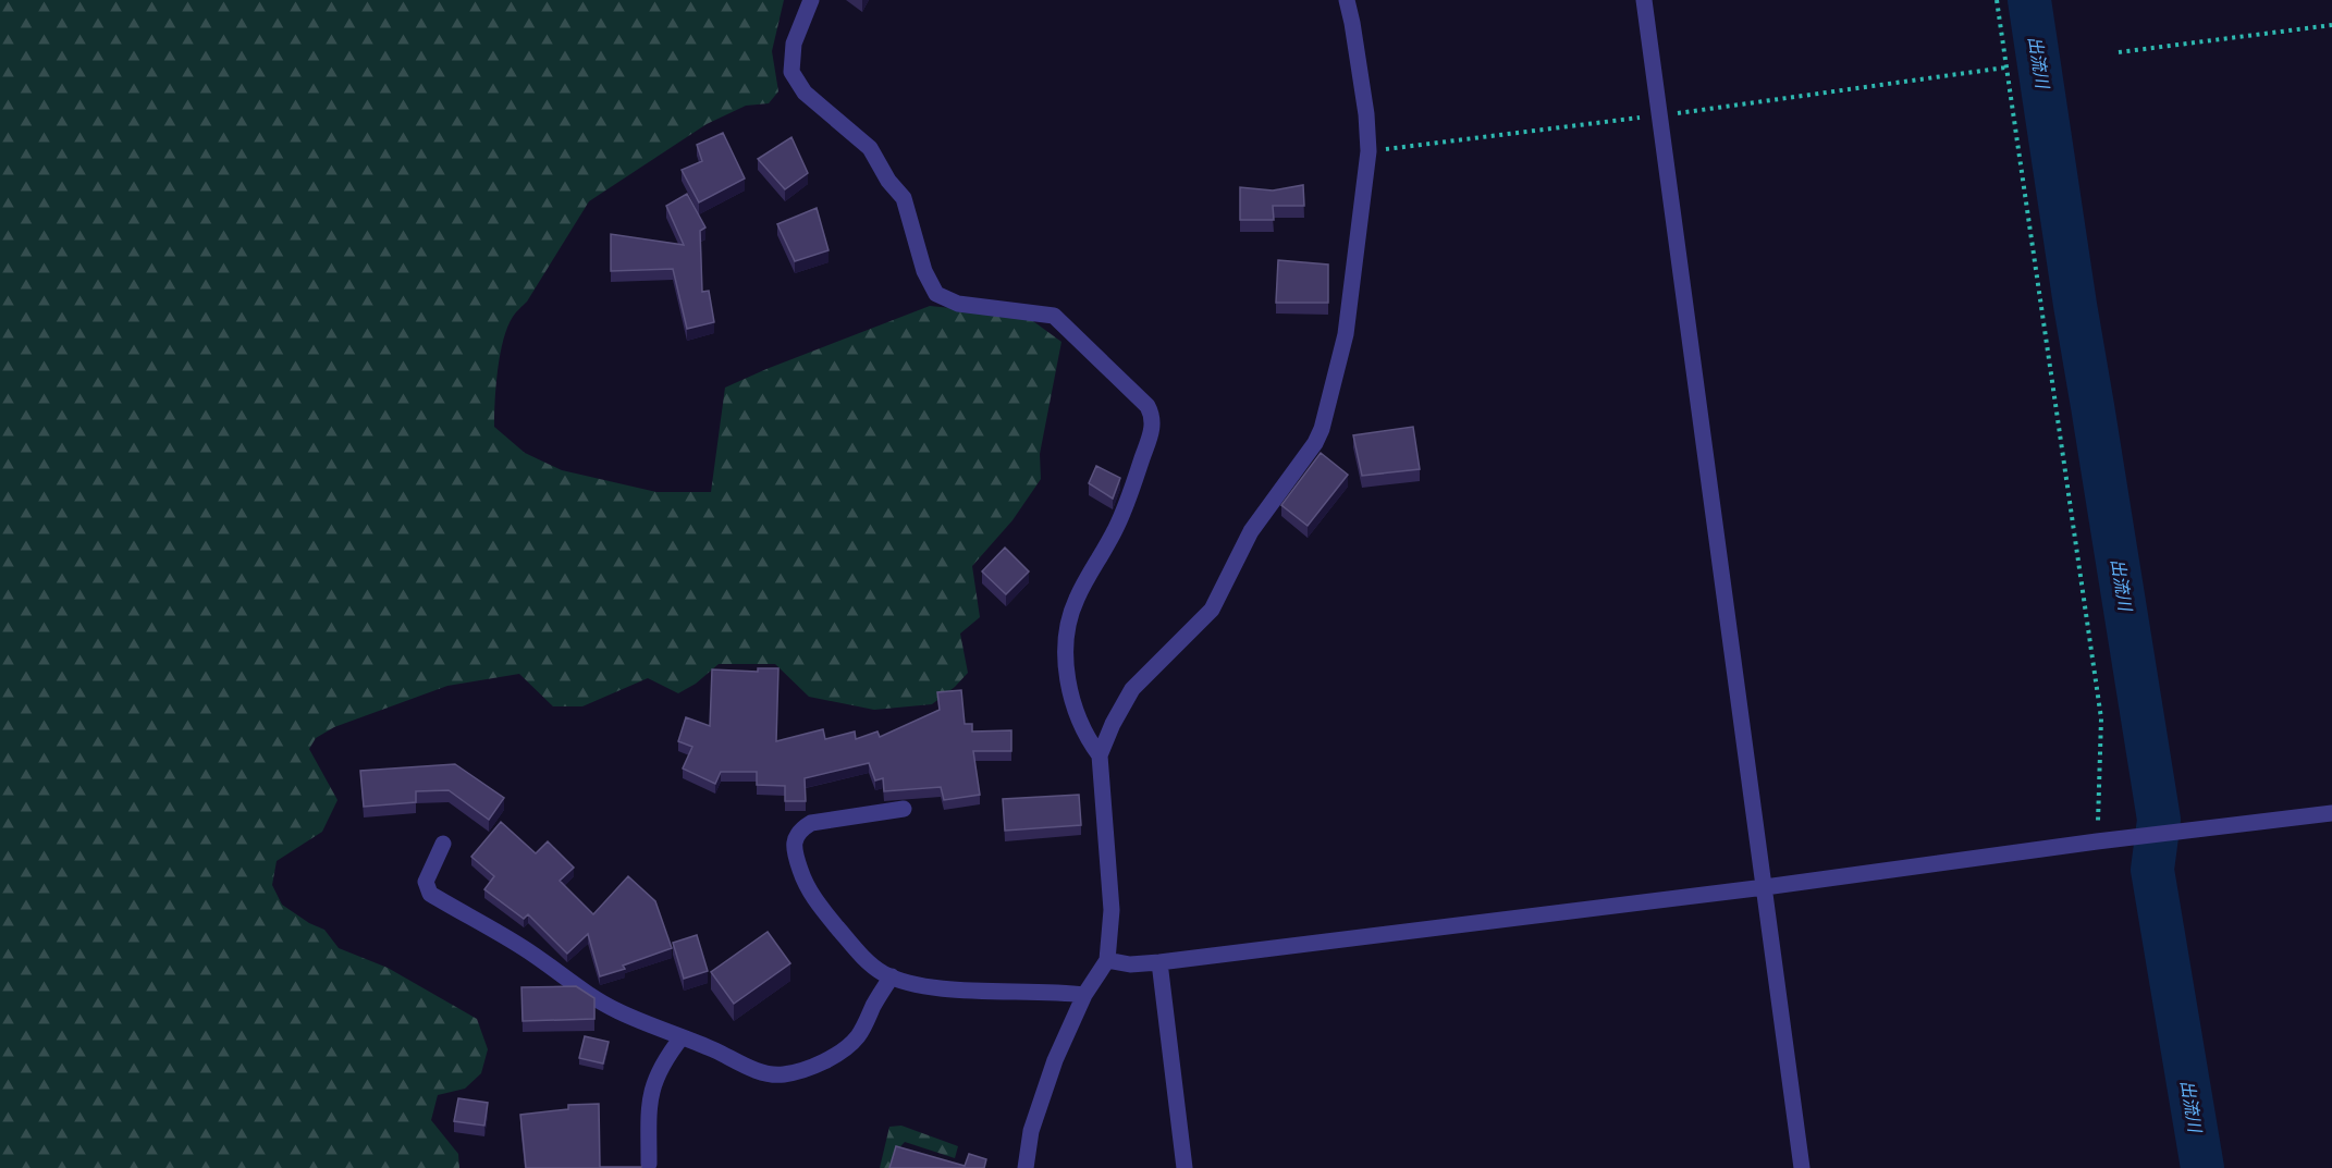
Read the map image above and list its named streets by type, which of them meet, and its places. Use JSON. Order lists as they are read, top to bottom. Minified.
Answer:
{"water":["出流川"]}
